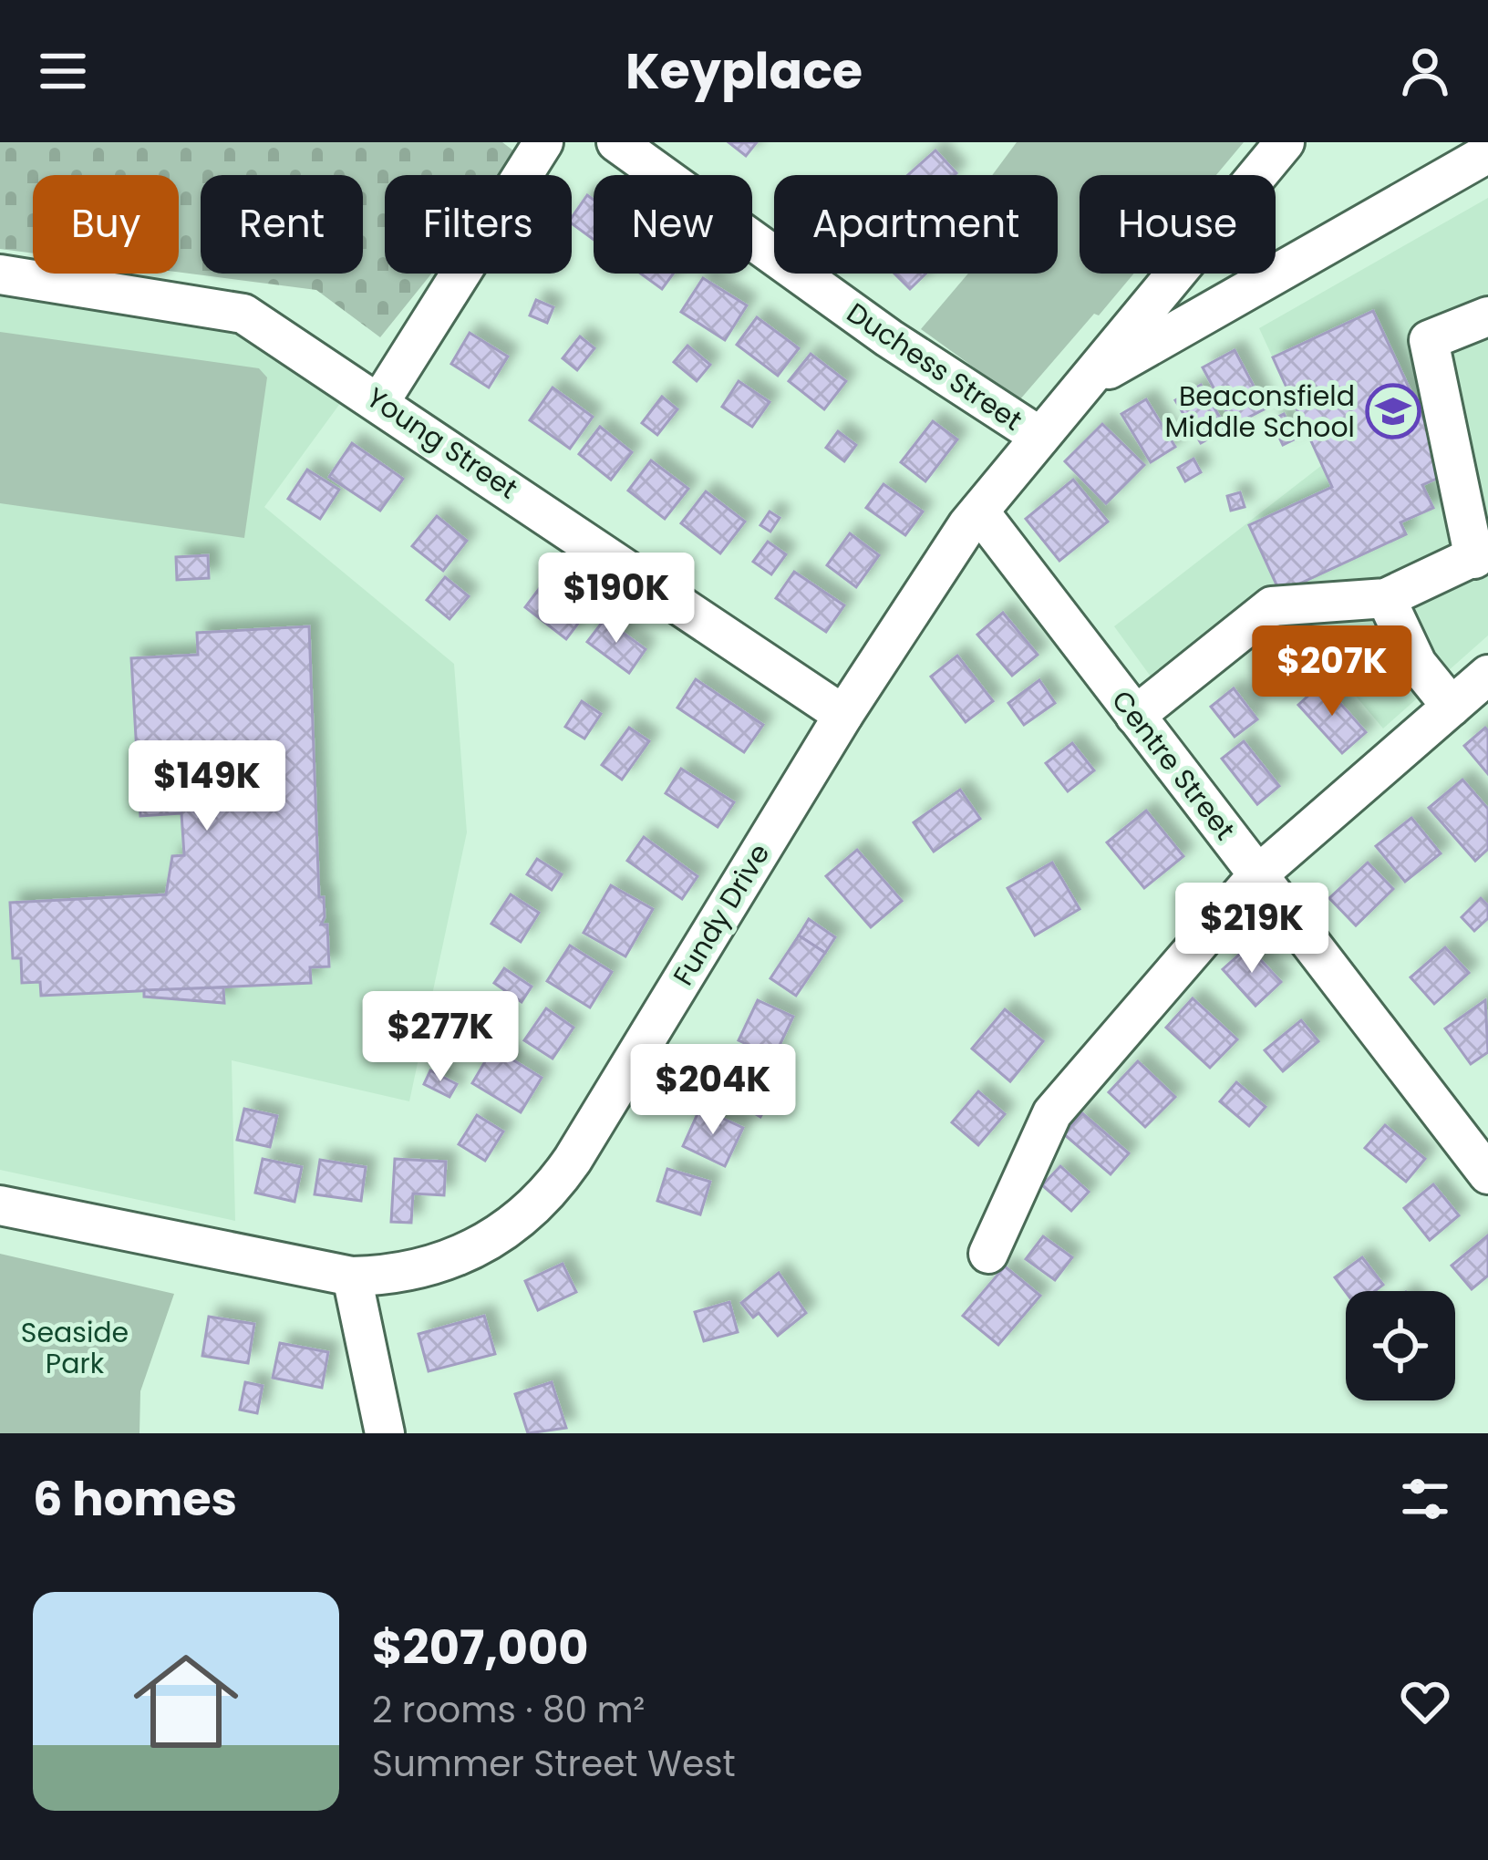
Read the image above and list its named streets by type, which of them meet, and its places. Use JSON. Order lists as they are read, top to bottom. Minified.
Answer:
{"streets":{"street":["Duchess Street","Young Street","Centre Street","Fundy Drive"]},"crossings":[["Duchess Street","Fundy Drive"],["Young Street","Fundy Drive"],["Centre Street","Fundy Drive"]],"parks":["Seaside Park"],"places":{"school or university":["Beaconsfield Middle School"]},"page":{"header":"Keyplace","chip":["Buy","Rent","Filters","New","Apartment","House"],"price":["$190K","$207K","$149K","$219K","$277K","$204K"],"heading":"6 homes","list":[{"name":"$207,000","note":"2 rooms · 80 m² · Summer Street West"}]}}
